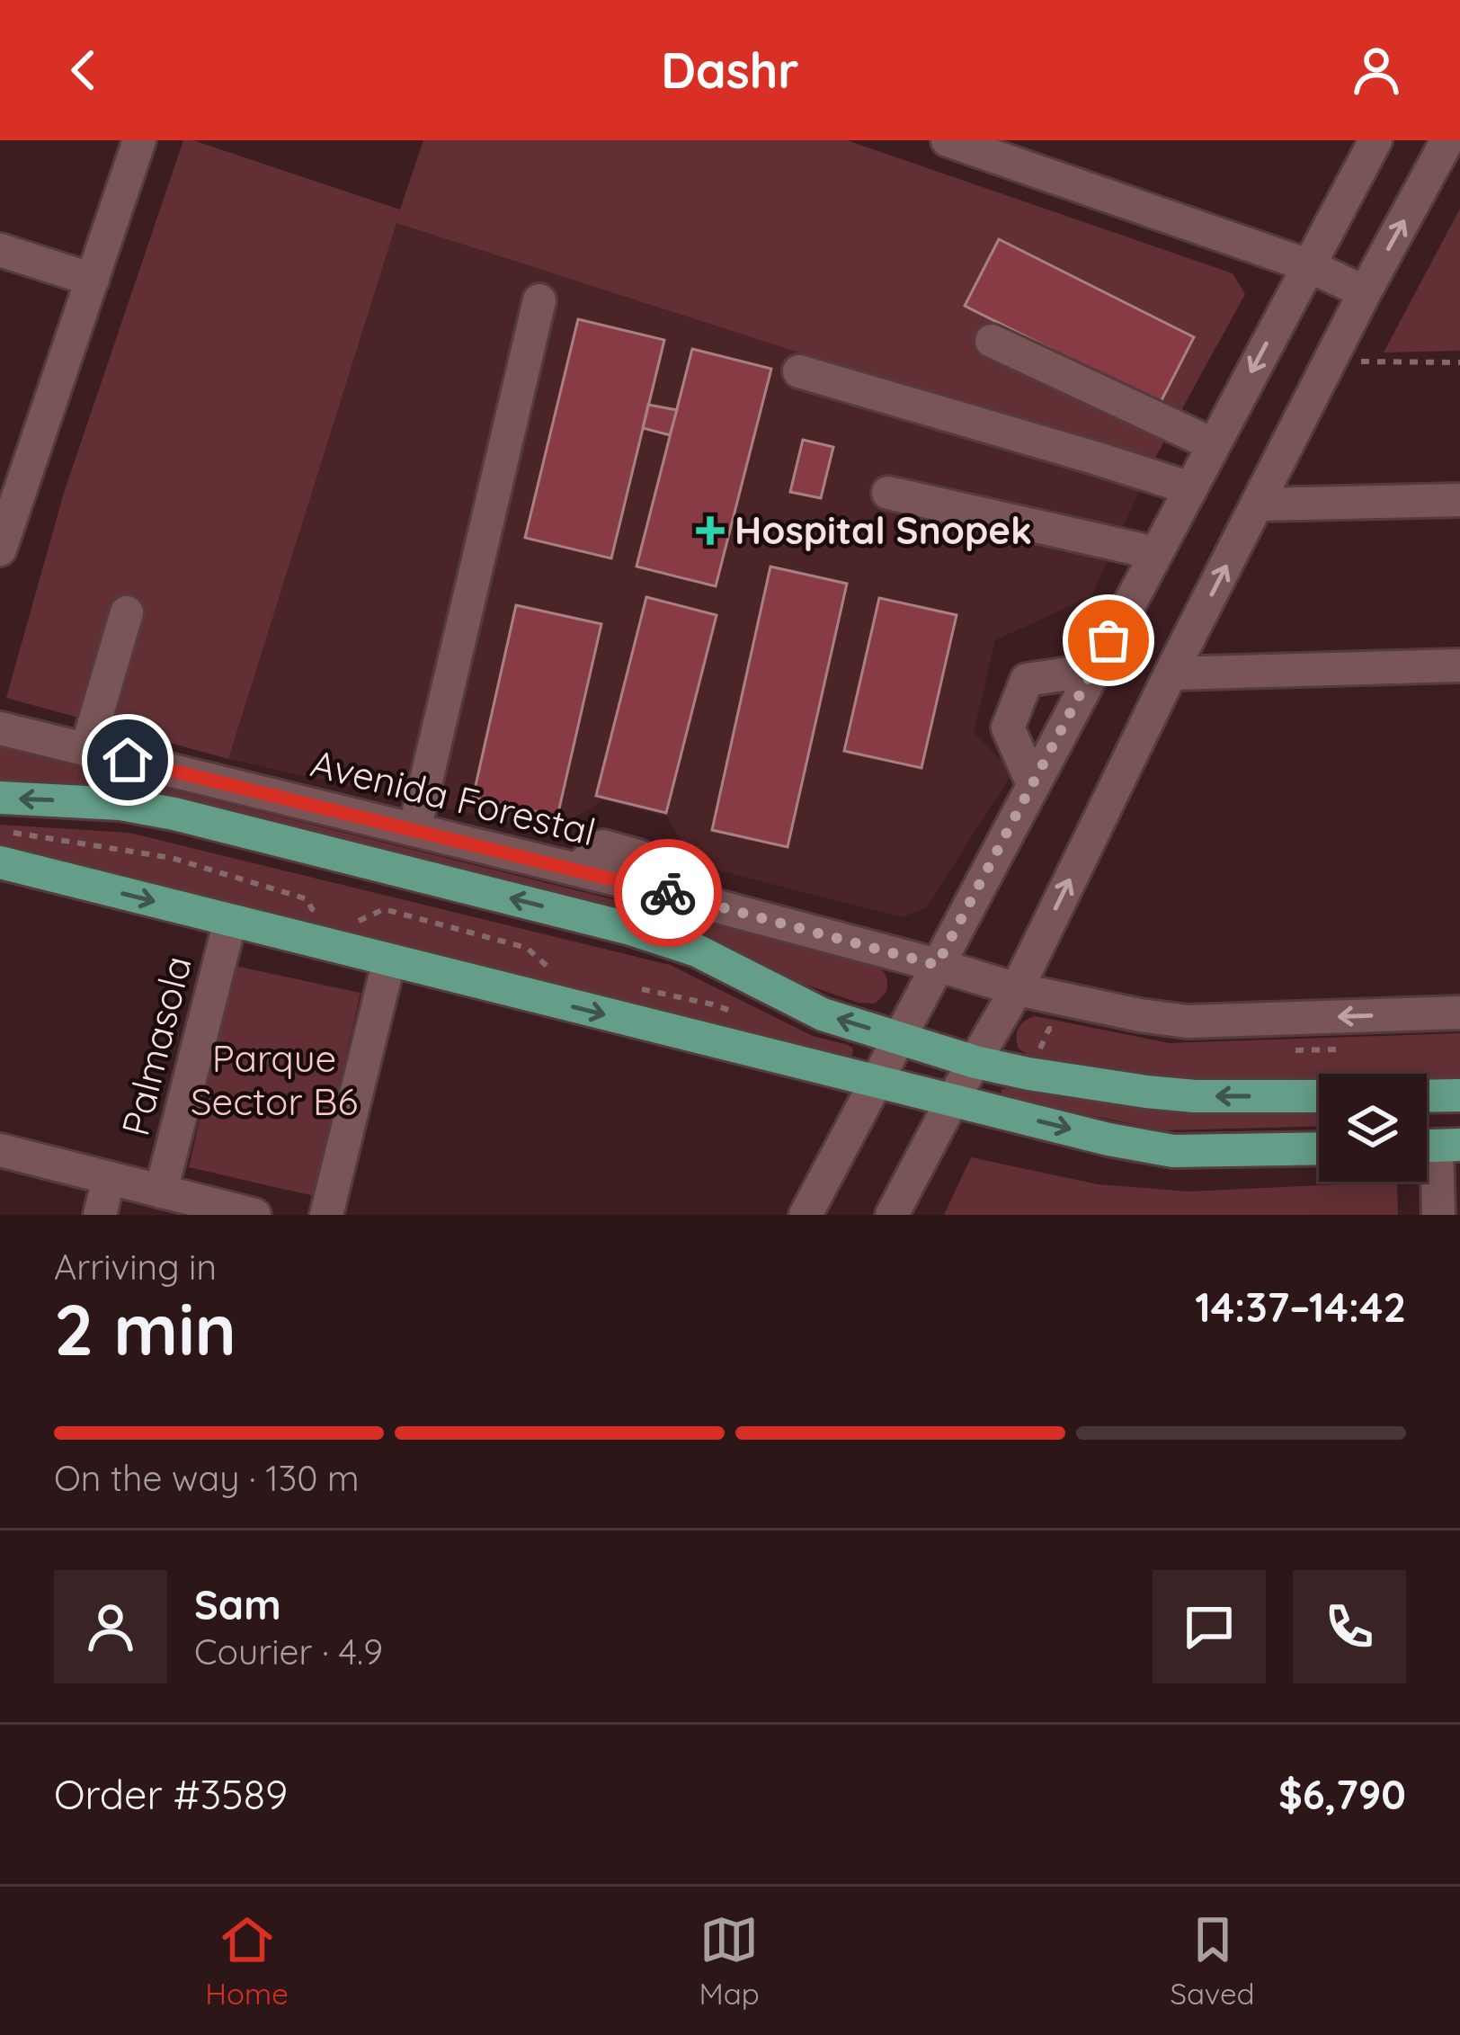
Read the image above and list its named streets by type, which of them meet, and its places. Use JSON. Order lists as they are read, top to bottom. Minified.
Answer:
{"streets":{"street":["Avenida Forestal","Palmasola"]},"parks":["Parque Sector B6"],"places":{"health":["Hospital Snopek"]},"page":{"header":"Dashr","heading":["2 min","Arriving in","14:37–14:42"],"panel":["Sam","Courier · 4.9","Order #3589","$6,790"],"bar":"On the way · 130 m","tabs":["Home","Map","Saved"]}}
